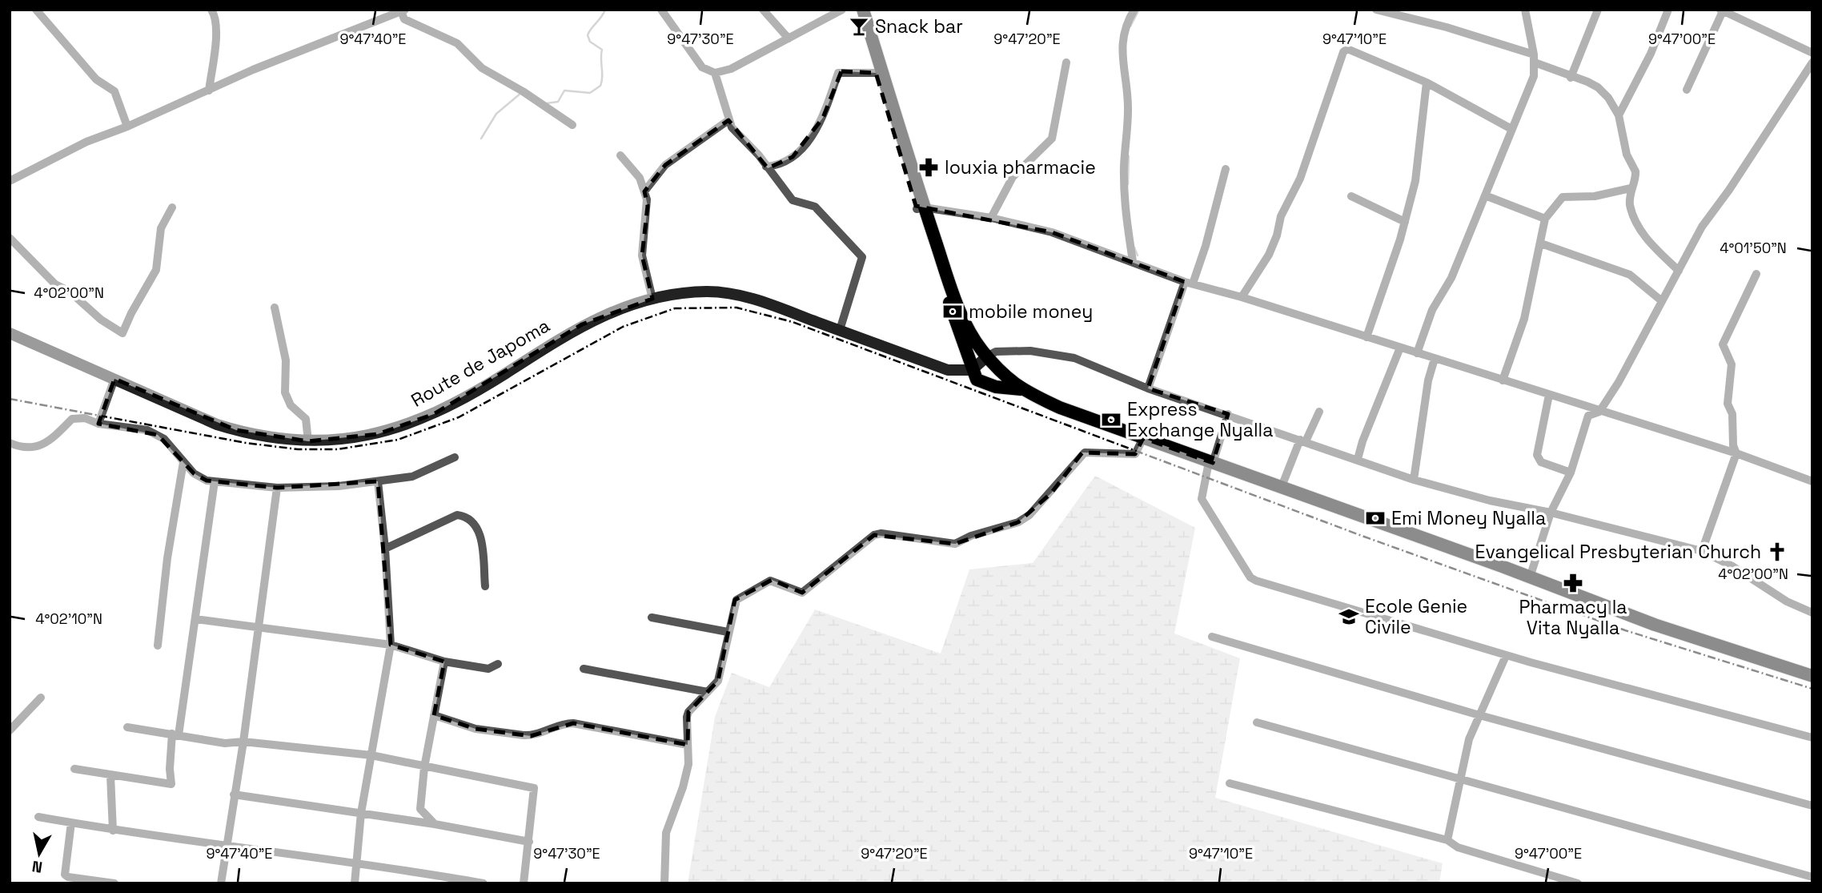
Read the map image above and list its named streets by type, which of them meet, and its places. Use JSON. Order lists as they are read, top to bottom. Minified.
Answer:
{"streets":{"street":["Route de Japoma"]},"places":{"bar":["Snack bar"],"pharmacy":["louxia pharmacie","Pharmacy la Vita Nyalla"],"bank":["mobile money","Express Exchange Nyalla","Emi Money Nyalla"],"church":["Evangelical Presbyterian Church"],"school or university":["Ecole Genie Civile"]},"north":"bottom","coordinates":["9°47'10\"E","9°47'40\"E","9°47'30\"E","9°47'20\"E","9°47'00\"E","4°01'50\"N","4°02'00\"N","4°02'10\"N"]}
